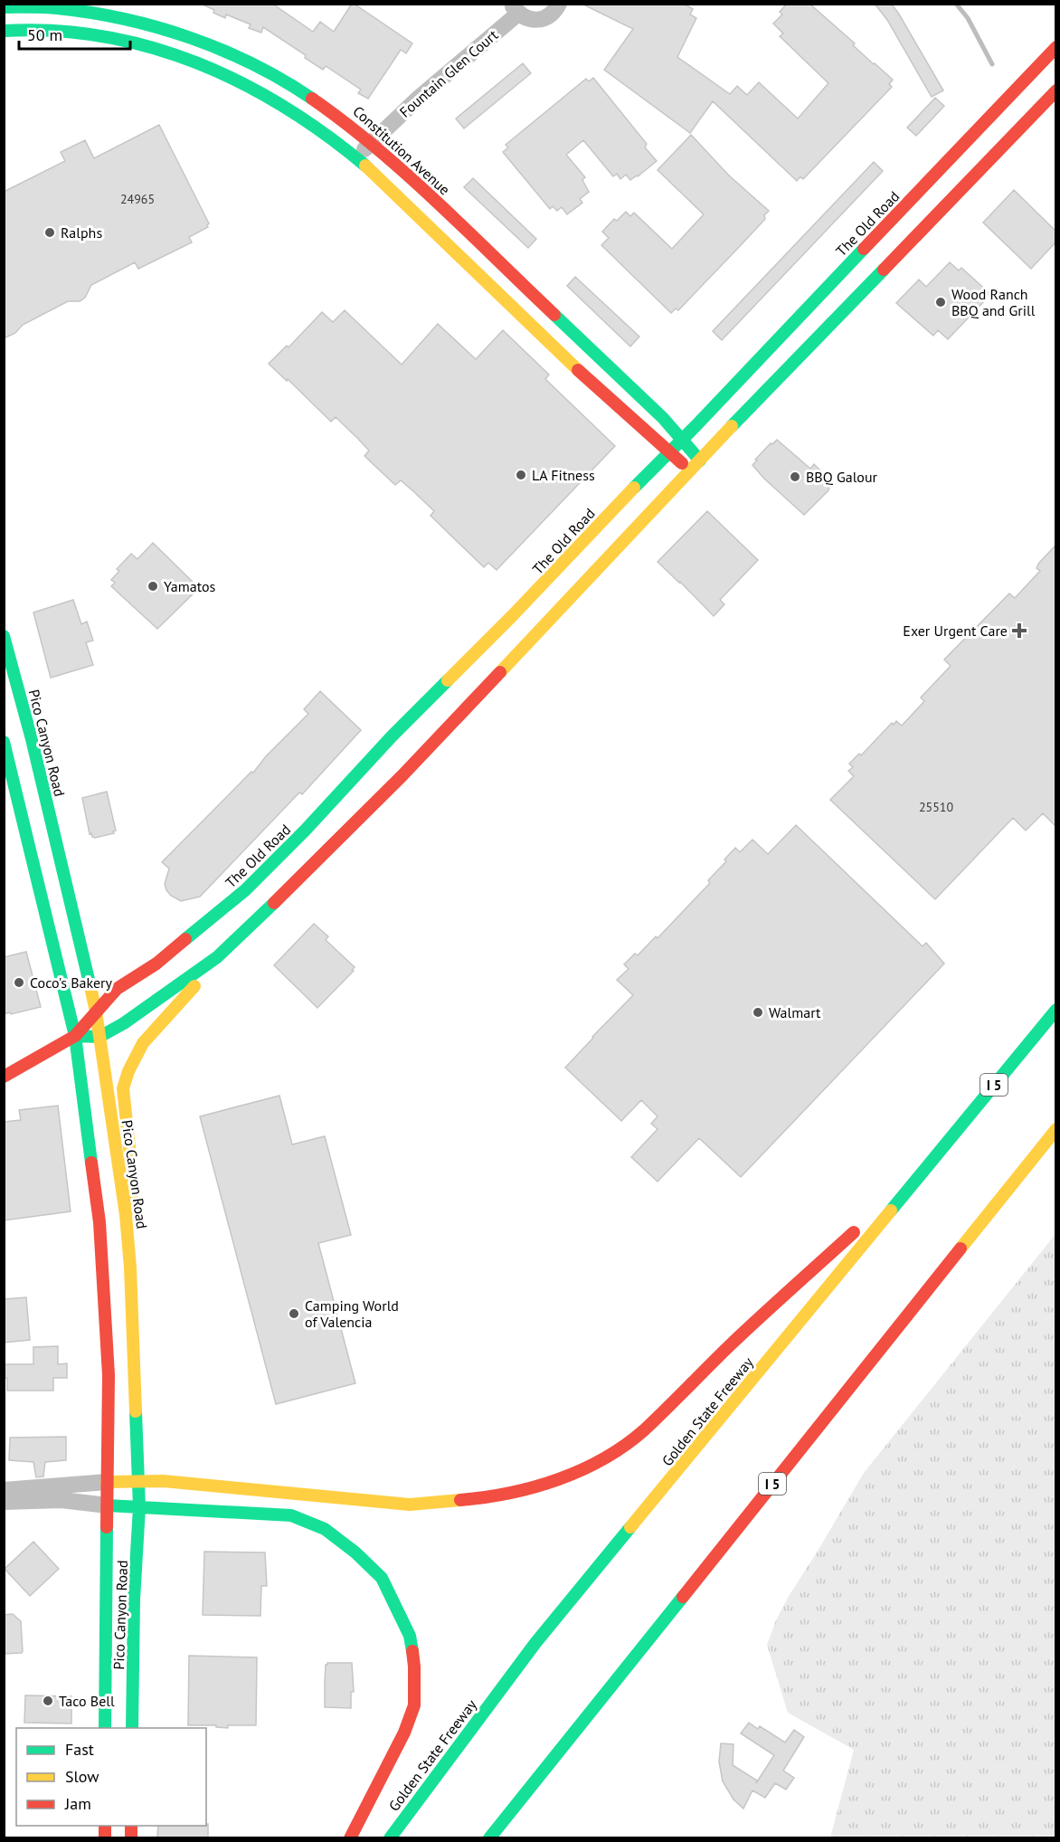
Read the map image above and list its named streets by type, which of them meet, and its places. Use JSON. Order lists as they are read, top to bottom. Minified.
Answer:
{"streets":{"main road":["Constitution Avenue","The Old Road","Pico Canyon Road","I 5","Golden State Freeway"],"street":["Fountain Glen Court"]},"crossings":[["Fountain Glen Court","Constitution Avenue"],["Constitution Avenue","The Old Road"],["The Old Road","Pico Canyon Road"]],"places":{"other":["Ralphs","Wood Ranch BBQ and Grill","LA Fitness","BBQ Galour","Yamatos","Coco's Bakery","Walmart","Camping World of Valencia","Taco Bell"],"health":["Exer Urgent Care"]},"house_numbers":["24965","25510"],"legend":["Fast","Slow","Jam"],"scale_bar":"50 m"}
